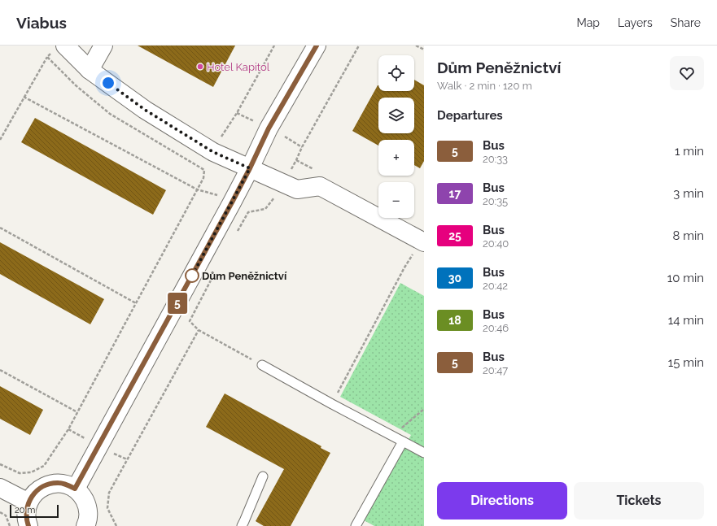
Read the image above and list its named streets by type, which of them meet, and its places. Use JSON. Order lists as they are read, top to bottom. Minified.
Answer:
{"places":["Hotel Kapitol","Dům Peněžnictví"],"lines":["bus line 5"],"scale_bar":"20 m","page":{"header":"Viabus","nav":["Map","Layers","Share"],"on_map":"5","heading":[["Dům Peněžnictví","Walk · 2 min · 120 m"],"Departures"],"map_buttons":["+","−"],"list":[{"mark":"5","name":"Bus","note":"20:33","value":"1 min"},{"mark":"17","name":"Bus","note":"20:35","value":"3 min"},{"mark":"25","name":"Bus","note":"20:40","value":"8 min"},{"mark":"30","name":"Bus","note":"20:42","value":"10 min"},{"mark":"18","name":"Bus","note":"20:46","value":"14 min"},{"mark":"5","name":"Bus","note":"20:47","value":"15 min"}],"buttons":["Directions","Tickets"],"scale":"20 m"}}
